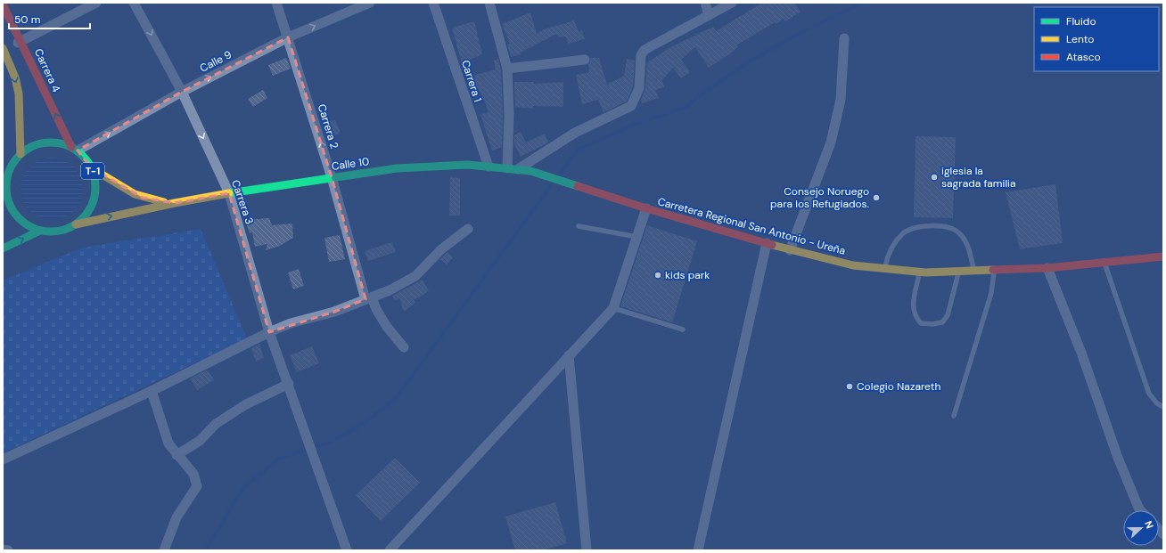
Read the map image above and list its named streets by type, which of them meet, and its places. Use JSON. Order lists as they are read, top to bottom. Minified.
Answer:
{"streets":{"main road":["Carrera 4","Calle 10","T-1","Carretera Regional San Antonio - Ureña"],"street":["Calle 9","Carrera 1","Carrera 2","Carrera 3"]},"crossings":[["Calle 9","Carrera 4"],["Calle 9","Carrera 2"],["Calle 9","Calle 10"],["Calle 9","T-1"],["Calle 9","Carrera 3"],["Carrera 4","Calle 10"],["Carrera 4","T-1"],["Carrera 1","Calle 10"],["Carrera 2","Calle 10"],["Calle 10","T-1"],["Calle 10","Carrera 3"],["Calle 10","Carretera Regional San Antonio - Ureña"]],"one_way":["Calle 9","Carrera 2","Carrera 3"],"places":["iglesia la sagrada familia","Consejo Noruego para los Refugiados.","kids park","Colegio Nazareth"],"legend":["Fluido","Lento","Atasco"],"scale_bar":"50 m","north":"right"}
